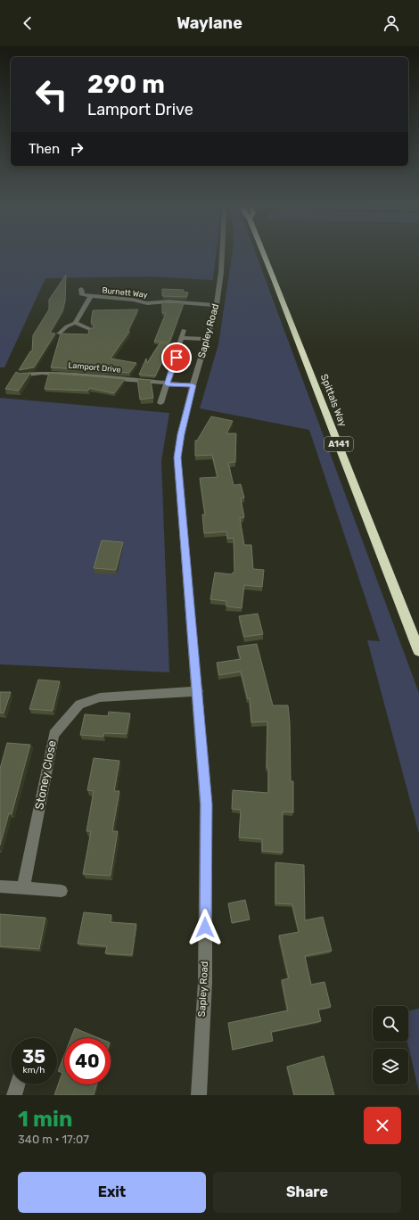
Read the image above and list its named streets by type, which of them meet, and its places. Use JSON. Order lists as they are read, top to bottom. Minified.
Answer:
{"streets":{"highway":["Spittals Way","A141"],"street":["Burnett Way","Sapley Road","Lamport Drive","Stoney Close"]},"crossings":[["Burnett Way","Sapley Road"],["Sapley Road","Lamport Drive"],["Sapley Road","Stoney Close"]],"page":{"header":"Waylane","turn":["290 m","Lamport Drive"],"then":"Then","speed":"35 km/h","limit":"40","heading":["1 min","340 m · 17:07"],"buttons":["Exit","Share"]}}
